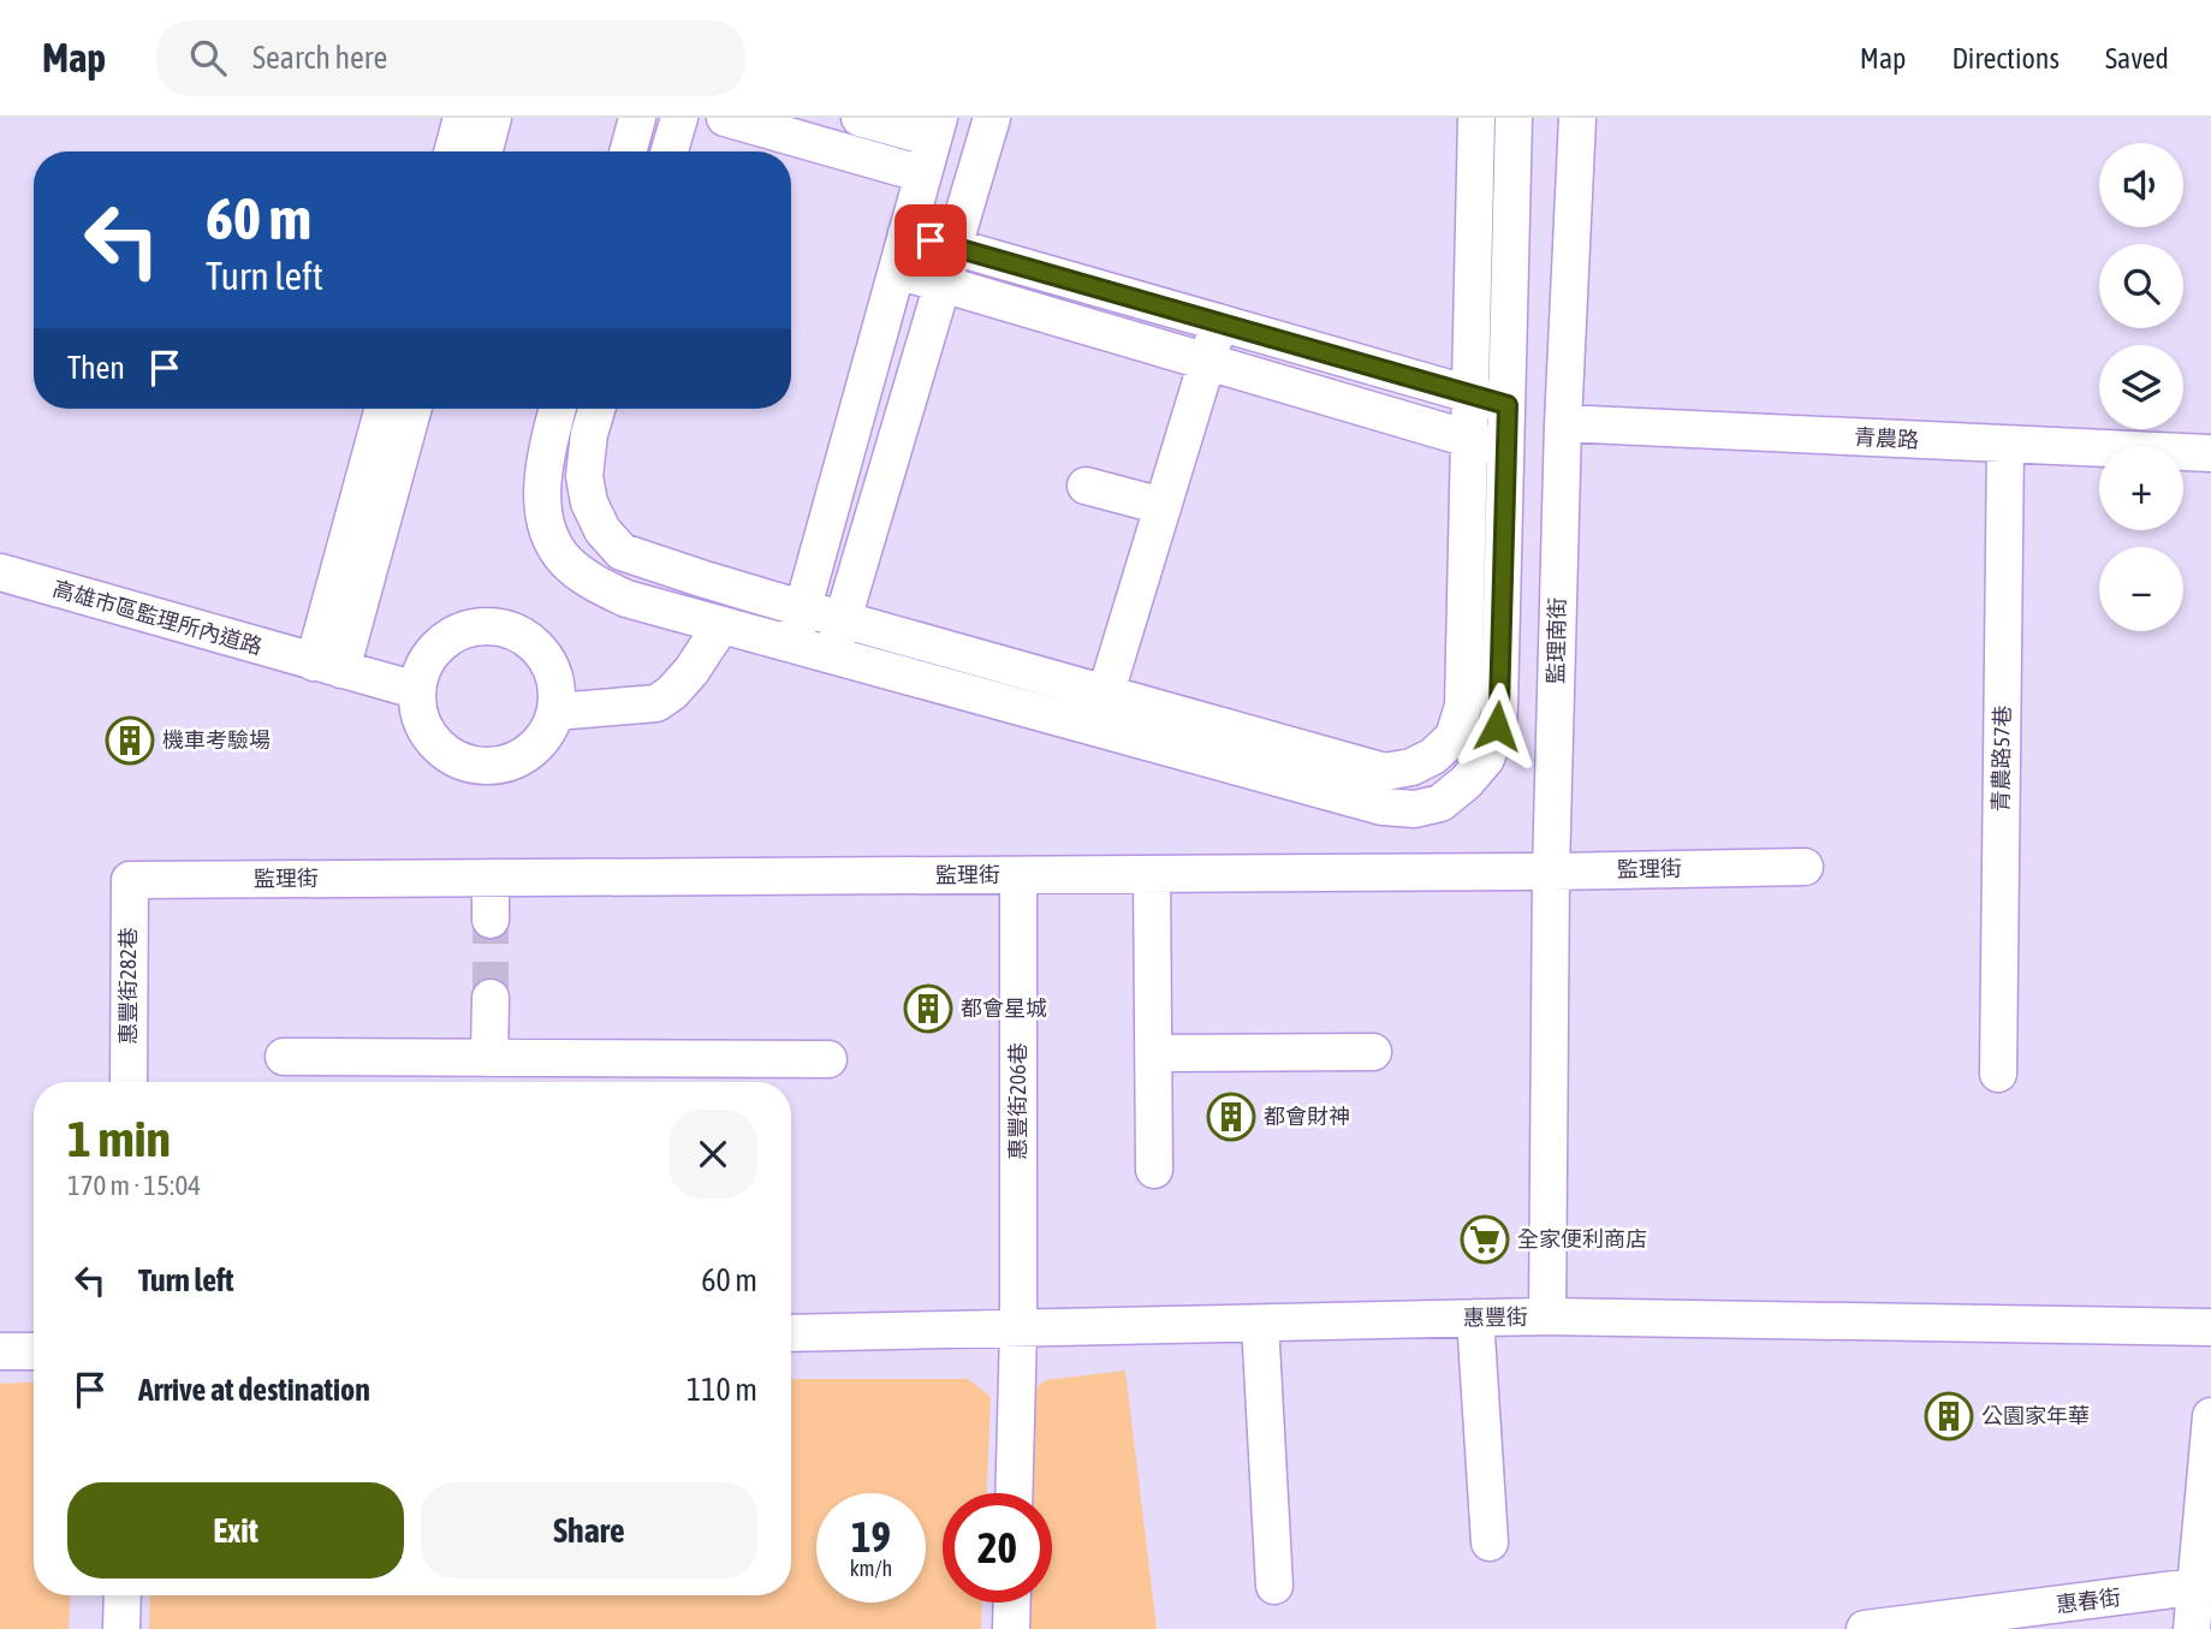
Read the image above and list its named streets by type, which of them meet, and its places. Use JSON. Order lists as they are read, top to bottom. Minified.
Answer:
{"streets":{"street":["青農路","高雄市區監理所內道路","監理南街","青農路57巷","監理街","惠豐街282巷","惠豐街206巷","惠豐街","惠春街"]},"crossings":[["青農路","監理南街"],["青農路","青農路57巷"],["監理南街","監理街"],["監理南街","惠豐街"],["監理街","惠豐街282巷"],["監理街","惠豐街206巷"],["惠豐街206巷","惠豐街"]],"places":{"building":["機車考驗場","都會星城","都會財神","公園家年華"],"supermarket":["全家便利商店"]},"page":{"header":"Map","search":"Search here","nav":["Map","Directions","Saved"],"map_buttons":["+","−"],"turn":["60 m","Turn left"],"then":"Then","heading":["1 min","170 m · 15:04"],"list":[{"name":"Turn left","value":"60 m"},{"name":"Arrive at destination","value":"110 m"}],"buttons":["Exit","Share"],"speed":"19 km/h","limit":"20"}}
